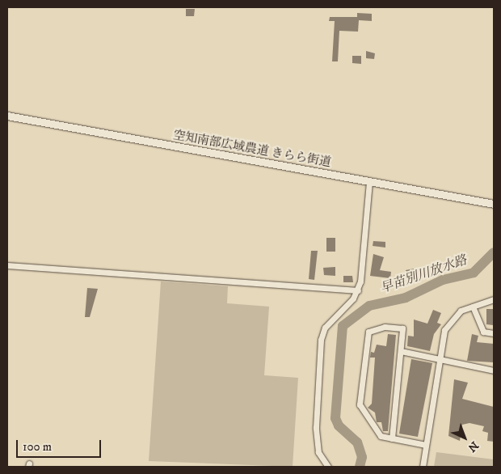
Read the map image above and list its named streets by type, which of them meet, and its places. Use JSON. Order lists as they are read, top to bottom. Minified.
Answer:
{"streets":{"street":["空知南部広域農道 きらら街道"]},"water":["早苗別川放水路"],"scale_bar":"100 m","north":"bottom right"}
